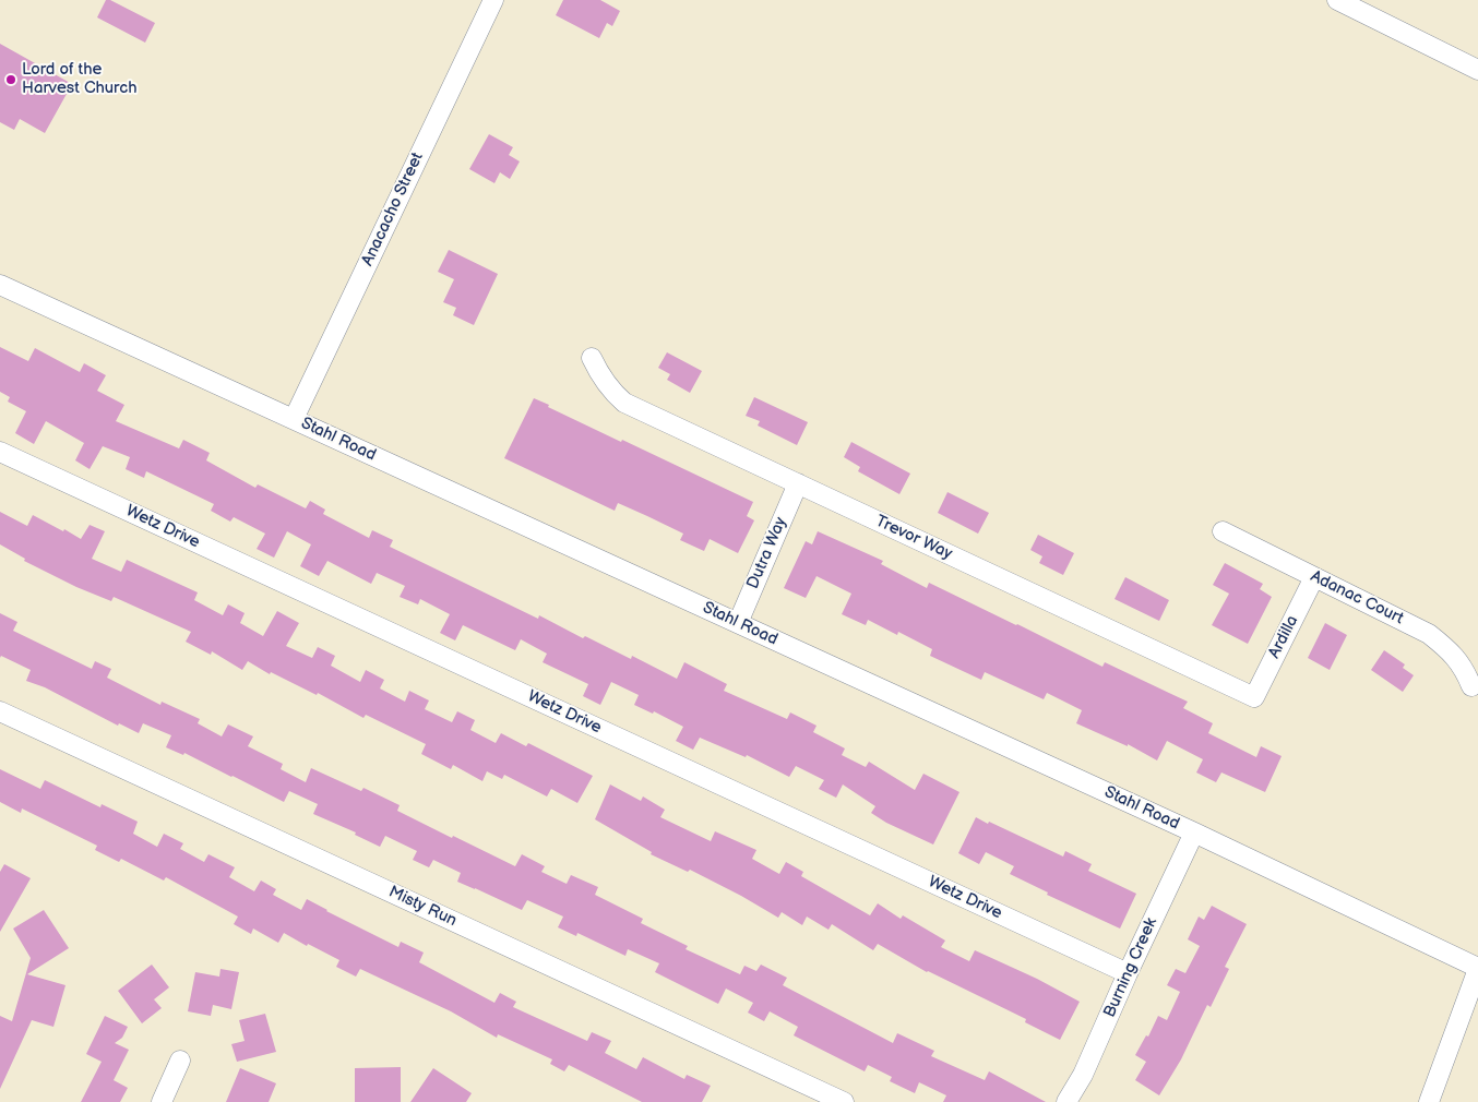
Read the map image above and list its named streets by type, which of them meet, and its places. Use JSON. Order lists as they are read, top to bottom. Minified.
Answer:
{"streets":{"street":["Anacacho Street","Stahl Road","Wetz Drive","Trevor Way","Dutra Way","Adanac Court","Ardilla","Misty Run","Burning Creek"]},"crossings":[["Anacacho Street","Stahl Road"],["Stahl Road","Dutra Way"],["Stahl Road","Burning Creek"],["Wetz Drive","Burning Creek"],["Trevor Way","Dutra Way"],["Trevor Way","Ardilla"],["Adanac Court","Ardilla"]],"places":["Lord of the Harvest Church"]}
